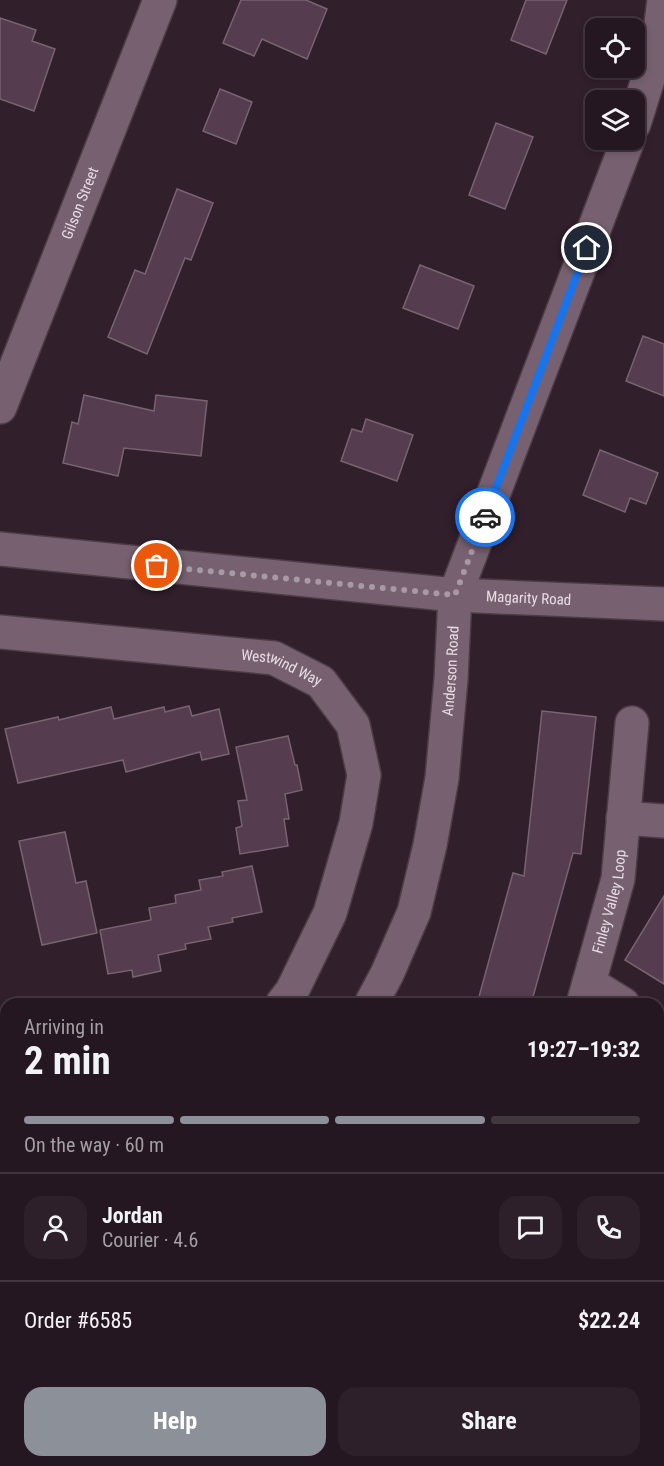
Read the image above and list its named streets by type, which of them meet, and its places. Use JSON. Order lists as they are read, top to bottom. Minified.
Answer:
{"streets":{"street":["Gilson Street","Magarity Road","Anderson Road","Westwind Way","Finley Valley Loop"]},"crossings":[["Magarity Road","Anderson Road"]],"page":{"heading":["2 min","Arriving in","19:27–19:32"],"panel":["Jordan","Courier · 4.6","Order #6585","$22.24"],"bar":"On the way · 60 m","buttons":["Help","Share"]}}
